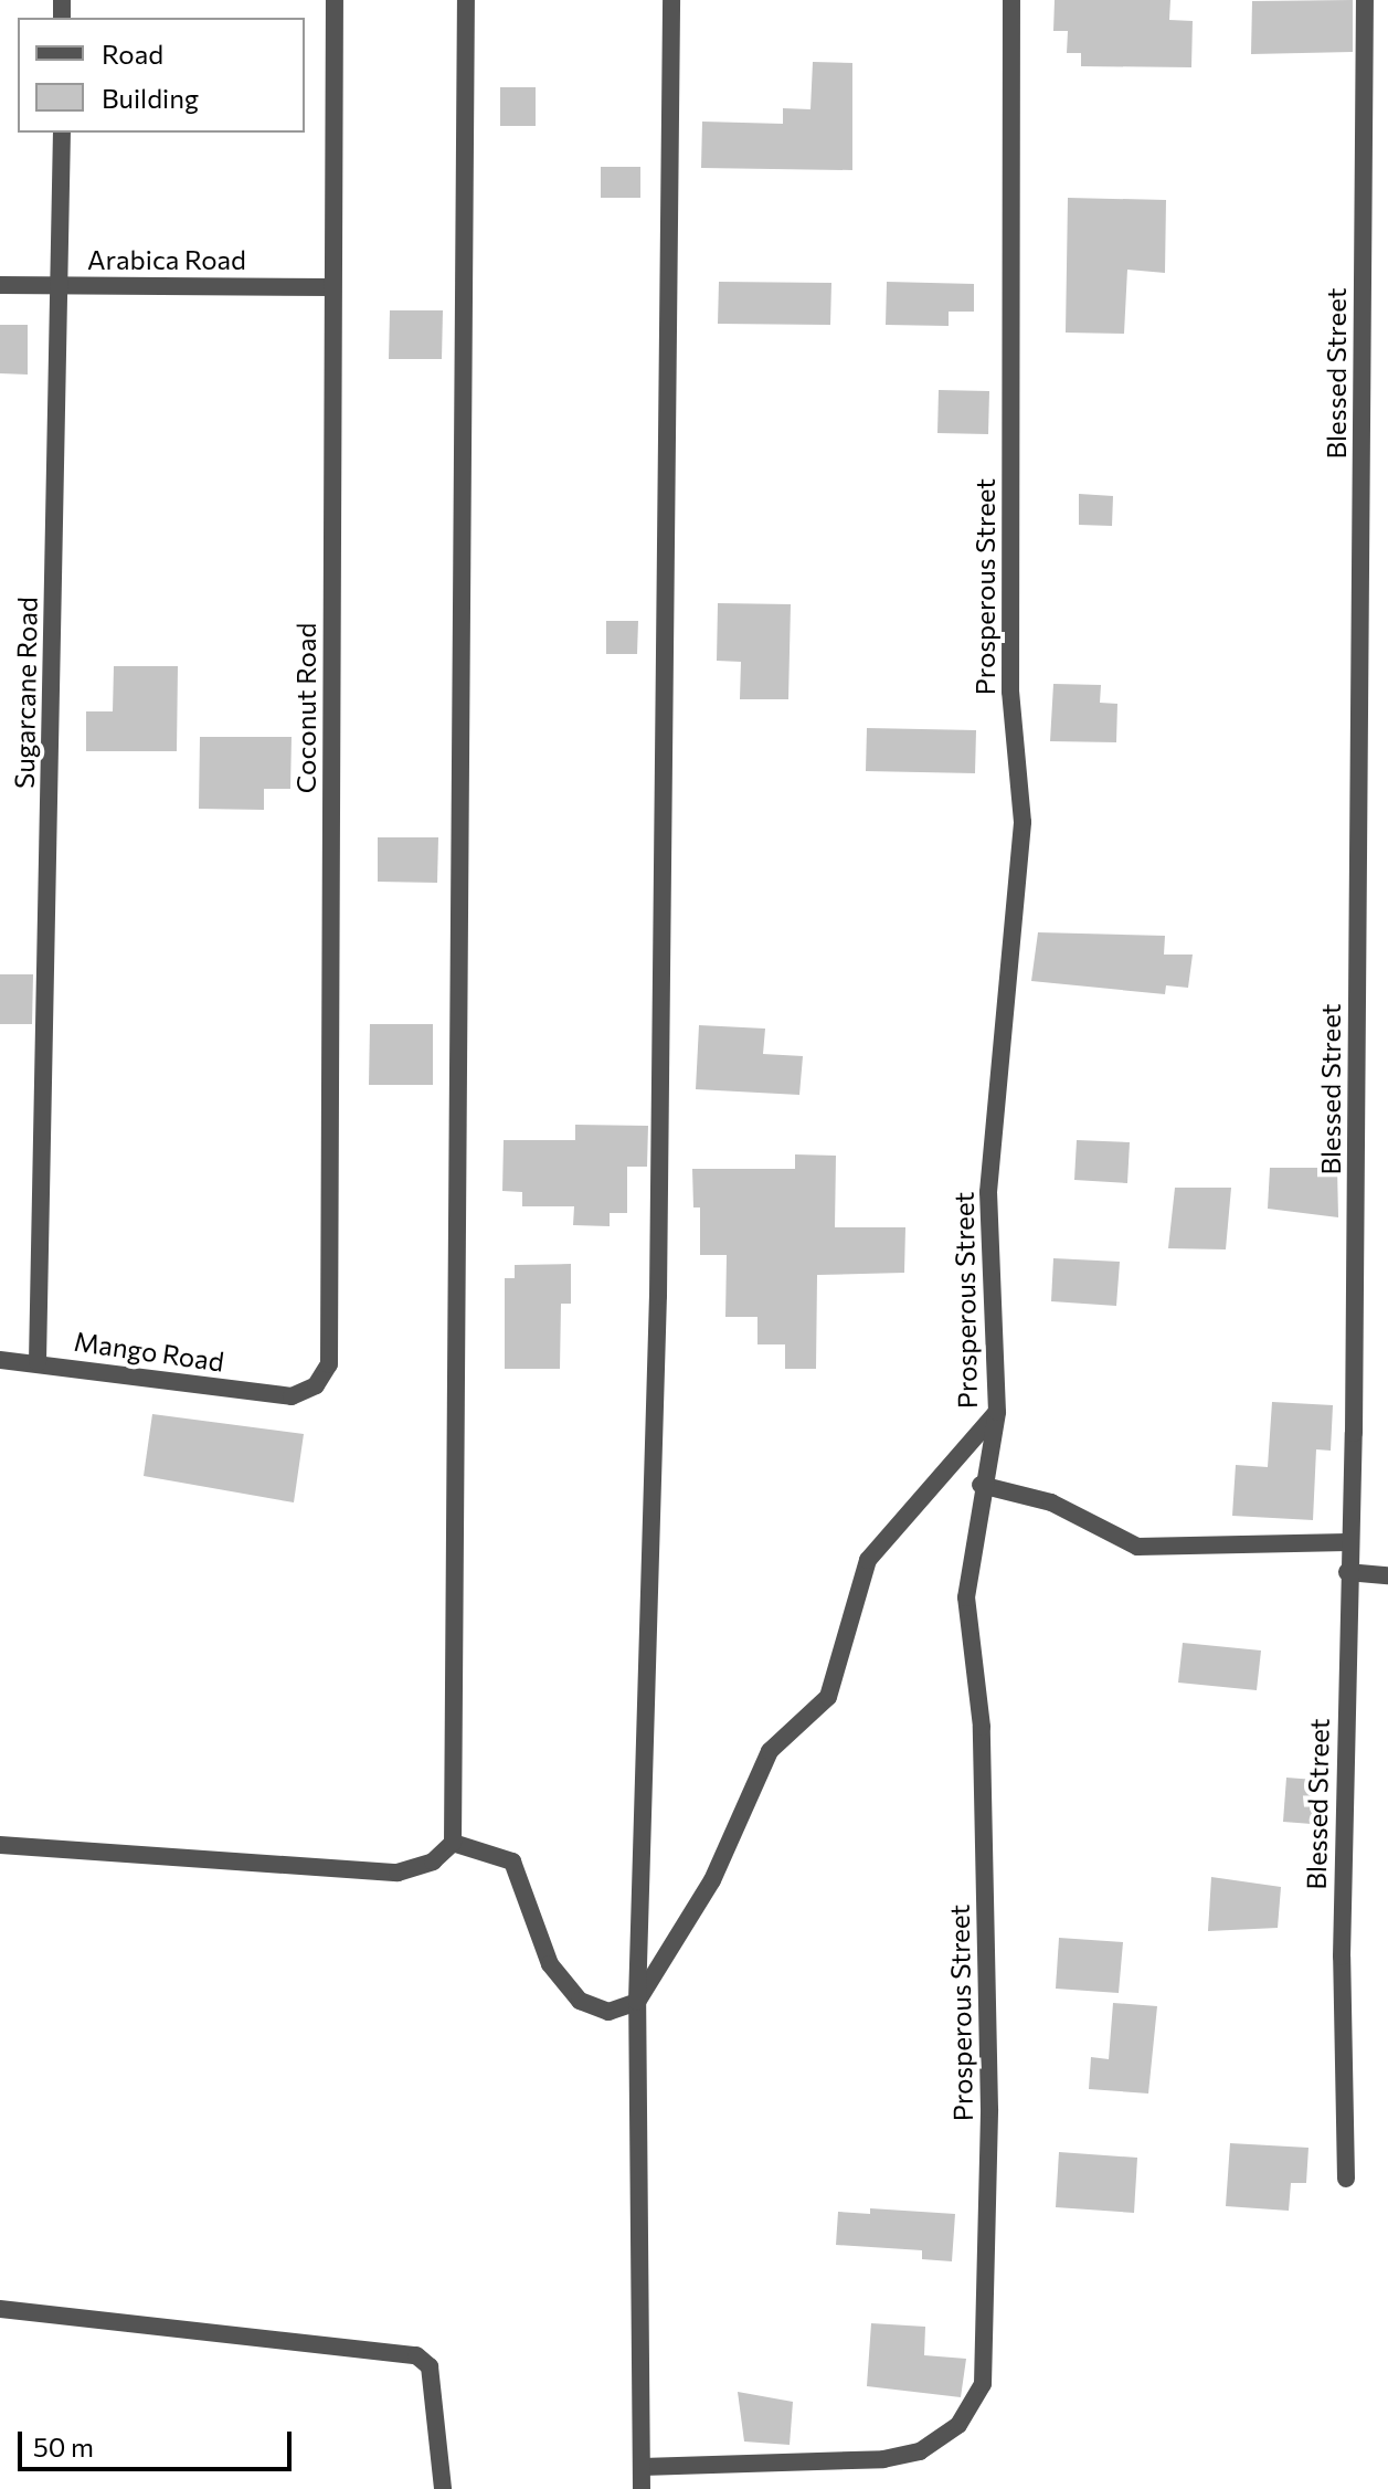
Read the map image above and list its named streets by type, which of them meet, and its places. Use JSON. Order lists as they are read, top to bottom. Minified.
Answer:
{"streets":{"street":["Arabica Road","Blessed Street","Prosperous Street","Sugarcane Road","Coconut Road","Mango Road"]},"crossings":[["Arabica Road","Sugarcane Road"],["Arabica Road","Coconut Road"],["Sugarcane Road","Mango Road"],["Coconut Road","Mango Road"]],"legend":["Road","Building"],"scale_bar":"50 m"}
